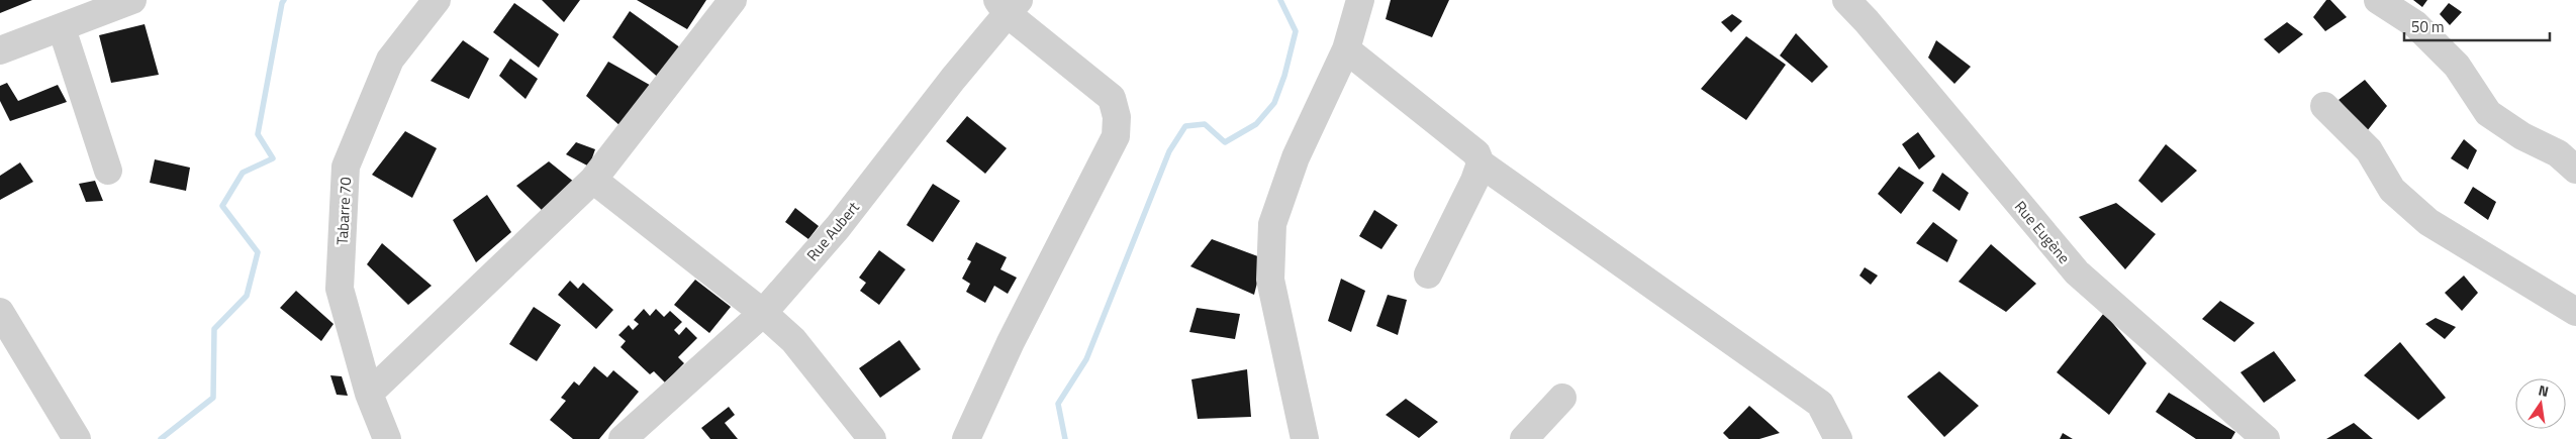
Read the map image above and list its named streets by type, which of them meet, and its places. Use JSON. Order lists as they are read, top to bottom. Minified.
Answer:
{"streets":{"street":["Tabarre 70","Rue Aubert","Rue Eugène"]},"scale_bar":"50 m","north":"top"}
